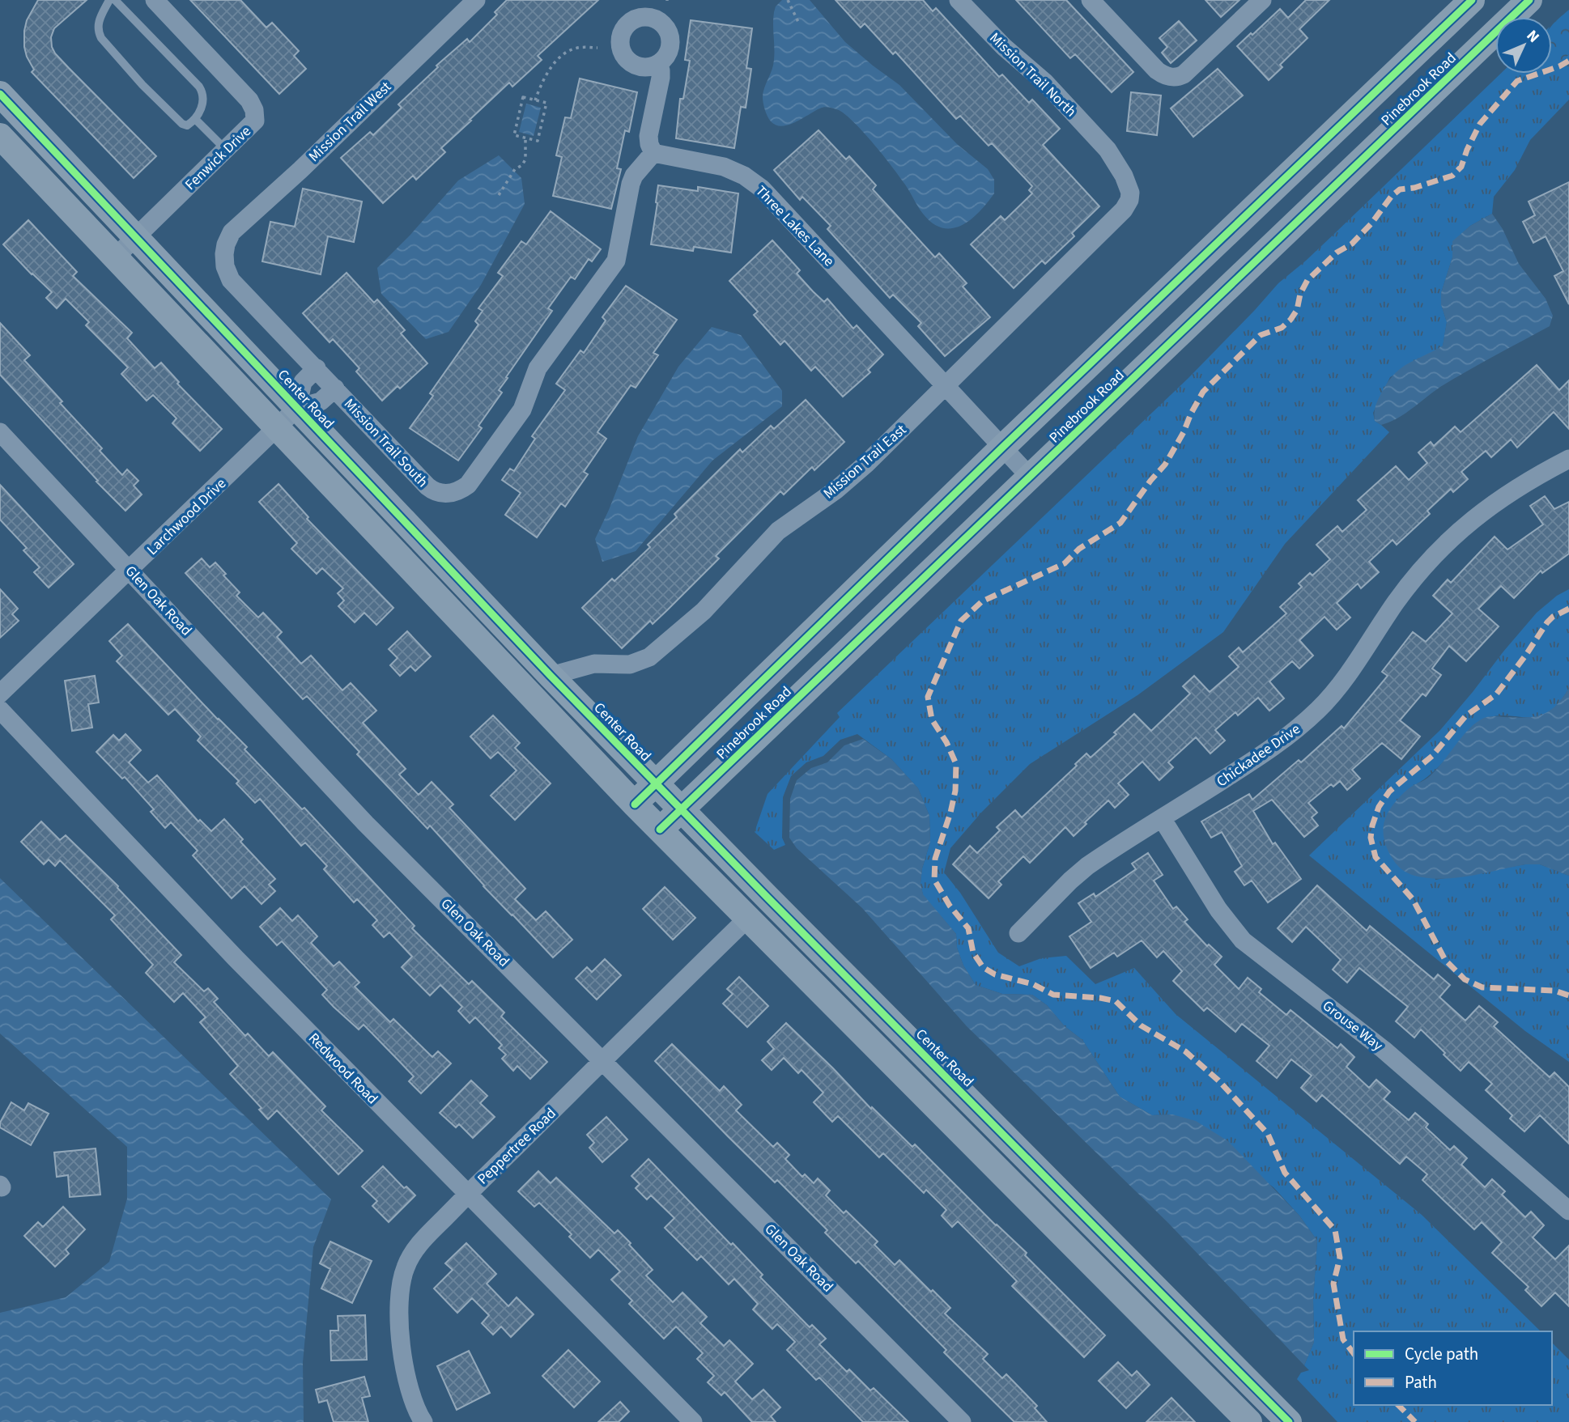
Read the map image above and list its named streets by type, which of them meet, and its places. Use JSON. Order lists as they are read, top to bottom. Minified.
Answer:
{"streets":{"street":["Mission Trail North","Pinebrook Road","Mission Trail West","Fenwick Drive","Three Lakes Lane","Center Road","Mission Trail South","Mission Trail East","Larchwood Drive","Glen Oak Road","Chickadee Drive","Grouse Way","Redwood Road","Peppertree Road"]},"crossings":[["Mission Trail North","Mission Trail East"],["Pinebrook Road","Three Lakes Lane"],["Pinebrook Road","Center Road"],["Mission Trail West","Mission Trail South"],["Fenwick Drive","Center Road"],["Three Lakes Lane","Mission Trail South"],["Three Lakes Lane","Mission Trail East"],["Center Road","Mission Trail South"],["Center Road","Mission Trail East"],["Center Road","Larchwood Drive"],["Mission Trail South","Larchwood Drive"],["Larchwood Drive","Glen Oak Road"],["Glen Oak Road","Peppertree Road"],["Chickadee Drive","Grouse Way"],["Redwood Road","Peppertree Road"]],"legend":["Cycle path","Path"],"north":"top right"}
